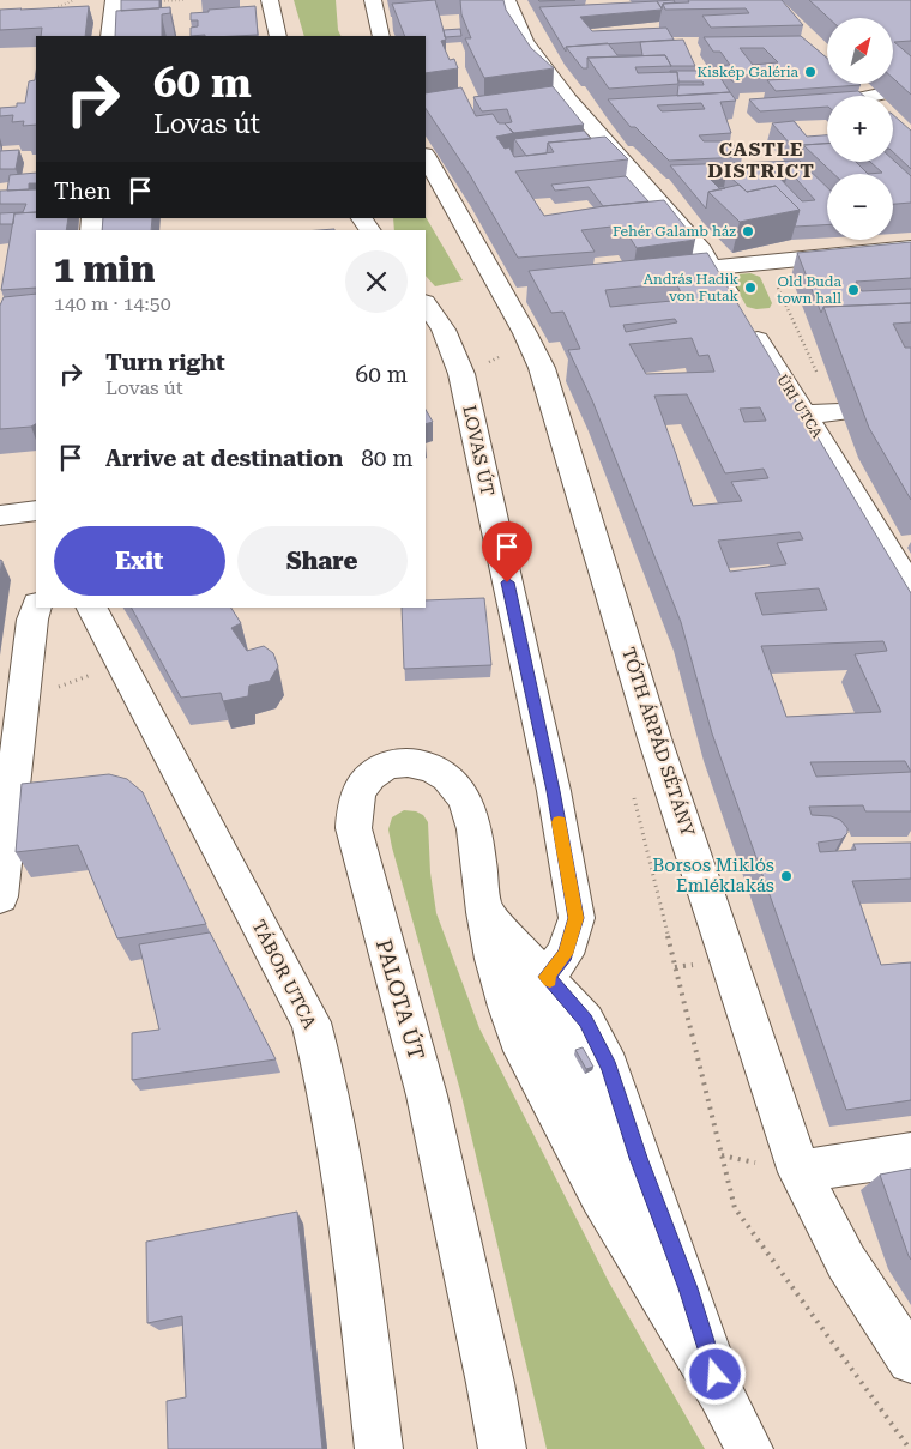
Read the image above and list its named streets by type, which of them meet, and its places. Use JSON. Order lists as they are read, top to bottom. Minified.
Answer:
{"streets":{"street":["ÚRI UTCA","LOVAS ÚT","TÓTH ÁRPÁD SÉTÁNY","TÁBOR UTCA","PALOTA ÚT"]},"crossings":[["LOVAS ÚT","PALOTA ÚT"]],"districts":["CASTLE DISTRICT"],"places":["Kiskép Galéria","Fehér Galamb ház","András Hadik von Futak","Old Buda town hall","Borsos Miklós Emléklakás"],"north":"top right","page":{"map_buttons":["+","−"],"turn":["60 m","Lovas út"],"then":"Then","heading":["1 min","140 m · 14:50"],"list":[{"name":"Turn right","note":"Lovas út","value":"60 m"},{"name":"Arrive at destination","value":"80 m"}],"buttons":["Exit","Share"]}}
